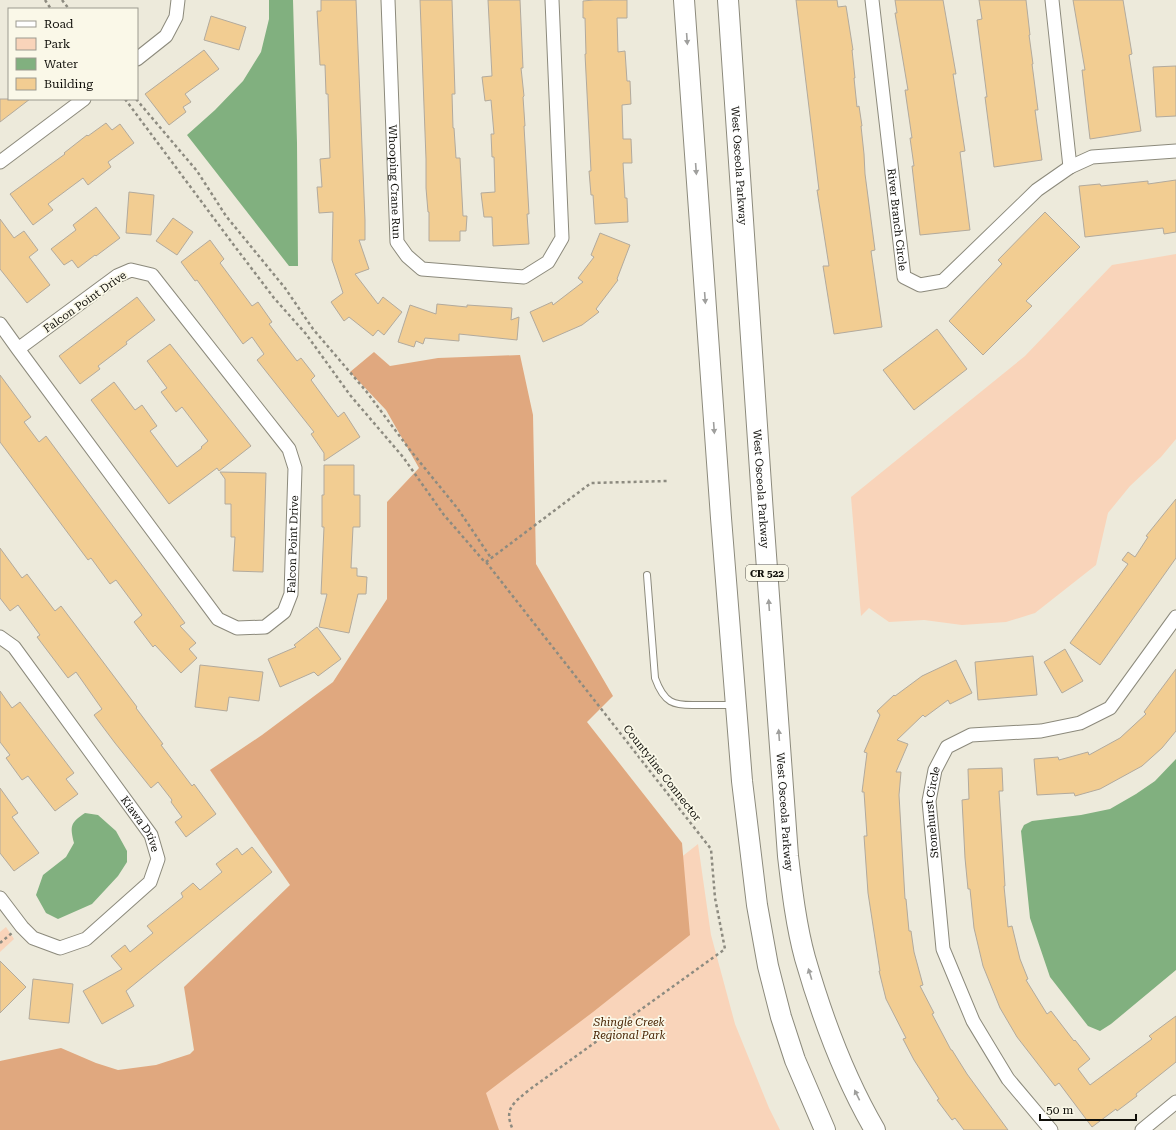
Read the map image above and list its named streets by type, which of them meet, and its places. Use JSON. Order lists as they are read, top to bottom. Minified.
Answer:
{"streets":{"main road":["West Osceola Parkway","CR 522"],"street":["Whooping Crane Run","River Branch Circle","Falcon Point Drive","Stonehurst Circle","Kiawa Drive"],"path":["Countyline Connector"]},"parks":["Shingle Creek Regional Park"],"legend":["Road","Park","Water","Building"],"scale_bar":"50 m"}
